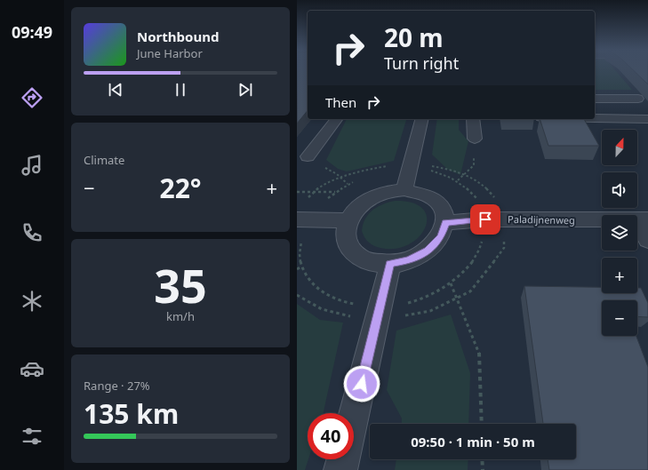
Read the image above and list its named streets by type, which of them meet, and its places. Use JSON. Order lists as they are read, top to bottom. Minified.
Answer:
{"streets":{"street":["Paladijnenweg"]},"north":"top","page":{"tabs":"09:49","turn":["20 m","Turn right"],"song":["Northbound","June Harbor"],"then":"Then","tile":["Climate",["35","km/h"],["Range · 27%","135 km"]],"map_buttons":["+","−"],"heat":["−","22°","+"],"limit":"40","trip":"09:50 · 1 min · 50 m"}}
